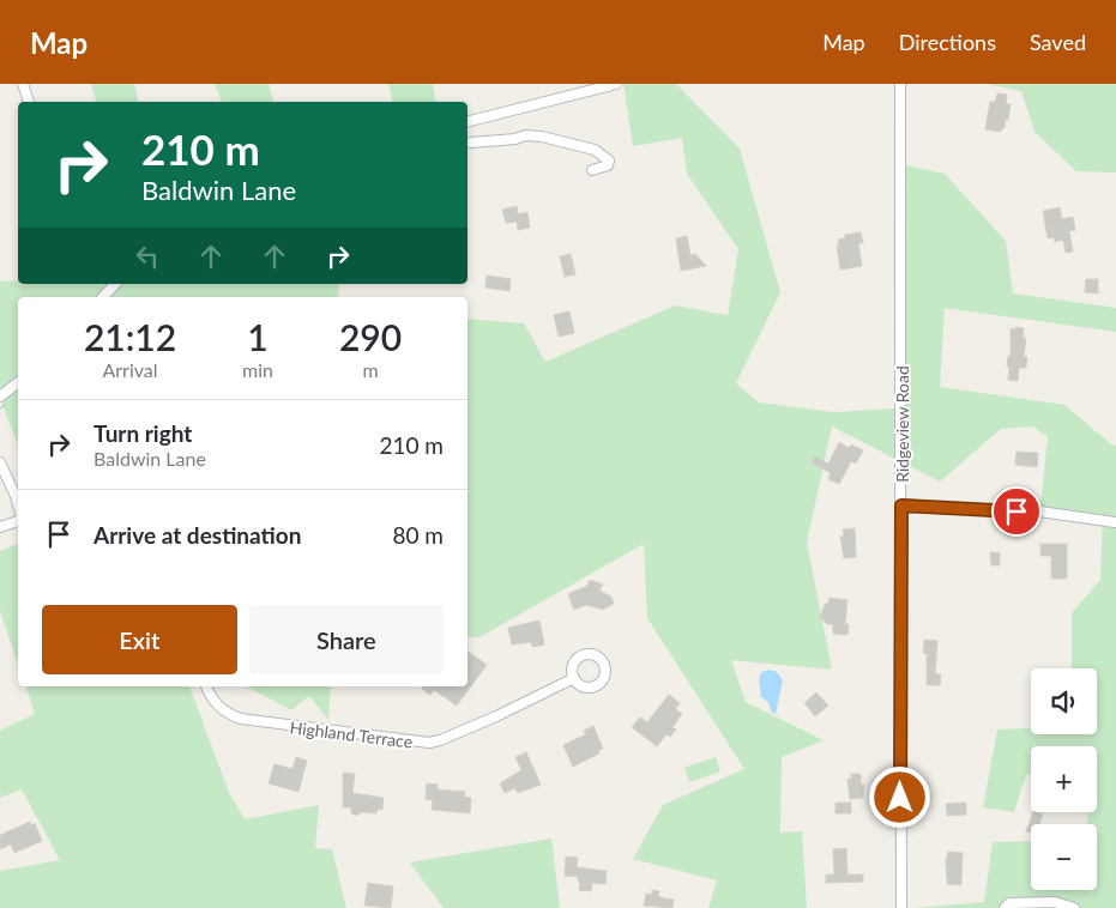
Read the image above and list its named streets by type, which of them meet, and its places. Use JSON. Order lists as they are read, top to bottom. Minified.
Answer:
{"streets":{"street":["Ridgeview Road","Highland Terrace"]},"page":{"header":"Map","nav":["Map","Directions","Saved"],"turn":["210 m","Baldwin Lane"],"eta":["21:12","Arrival","1","min","290","m"],"list":[{"name":"Turn right","note":"Baldwin Lane","value":"210 m"},{"name":"Arrive at destination","value":"80 m"}],"buttons":["Exit","Share"],"map_buttons":["+","−"]}}
